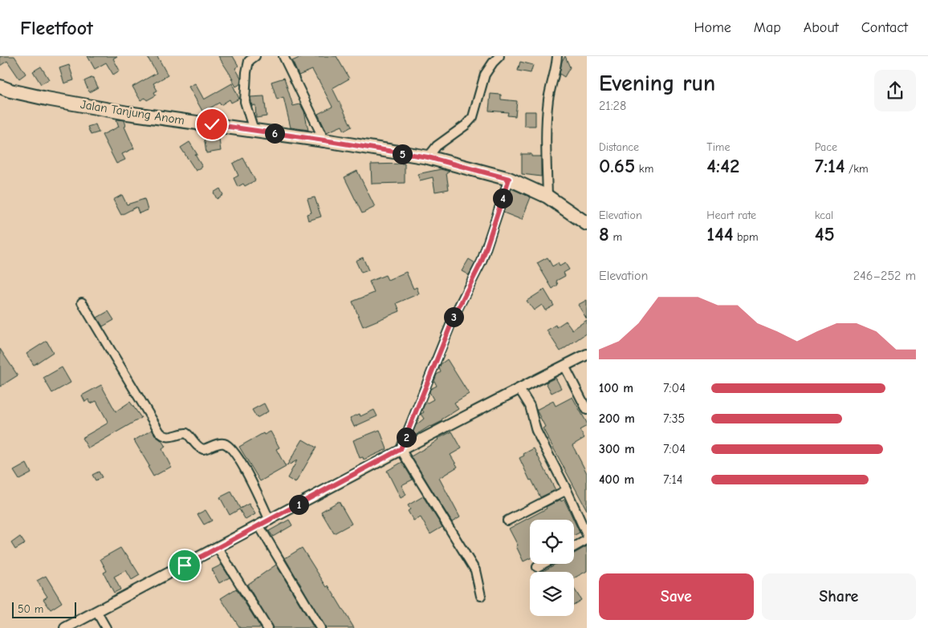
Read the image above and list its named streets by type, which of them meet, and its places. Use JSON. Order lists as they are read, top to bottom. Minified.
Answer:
{"streets":{"main road":["Jalan Tanjung Anom"]},"scale_bar":"50 m","page":{"header":"Fleetfoot","nav":["Home","Map","About","Contact"],"heading":["Evening run","21:28"],"pins":["6","5","4","3","2","1"],"stats":[["Distance","0.65 km"],["Time","4:42"],["Pace","7:14 /km"],["Elevation","8 m"],["Heart rate","144 bpm"],["kcal","45"]],"chart":["Elevation","246–252 m"],"list":[{"name":"100 m","note":"7:04"},{"name":"200 m","note":"7:35"},{"name":"300 m","note":"7:04"},{"name":"400 m","note":"7:14"}],"buttons":["Save","Share"],"scale":"50 m"}}
